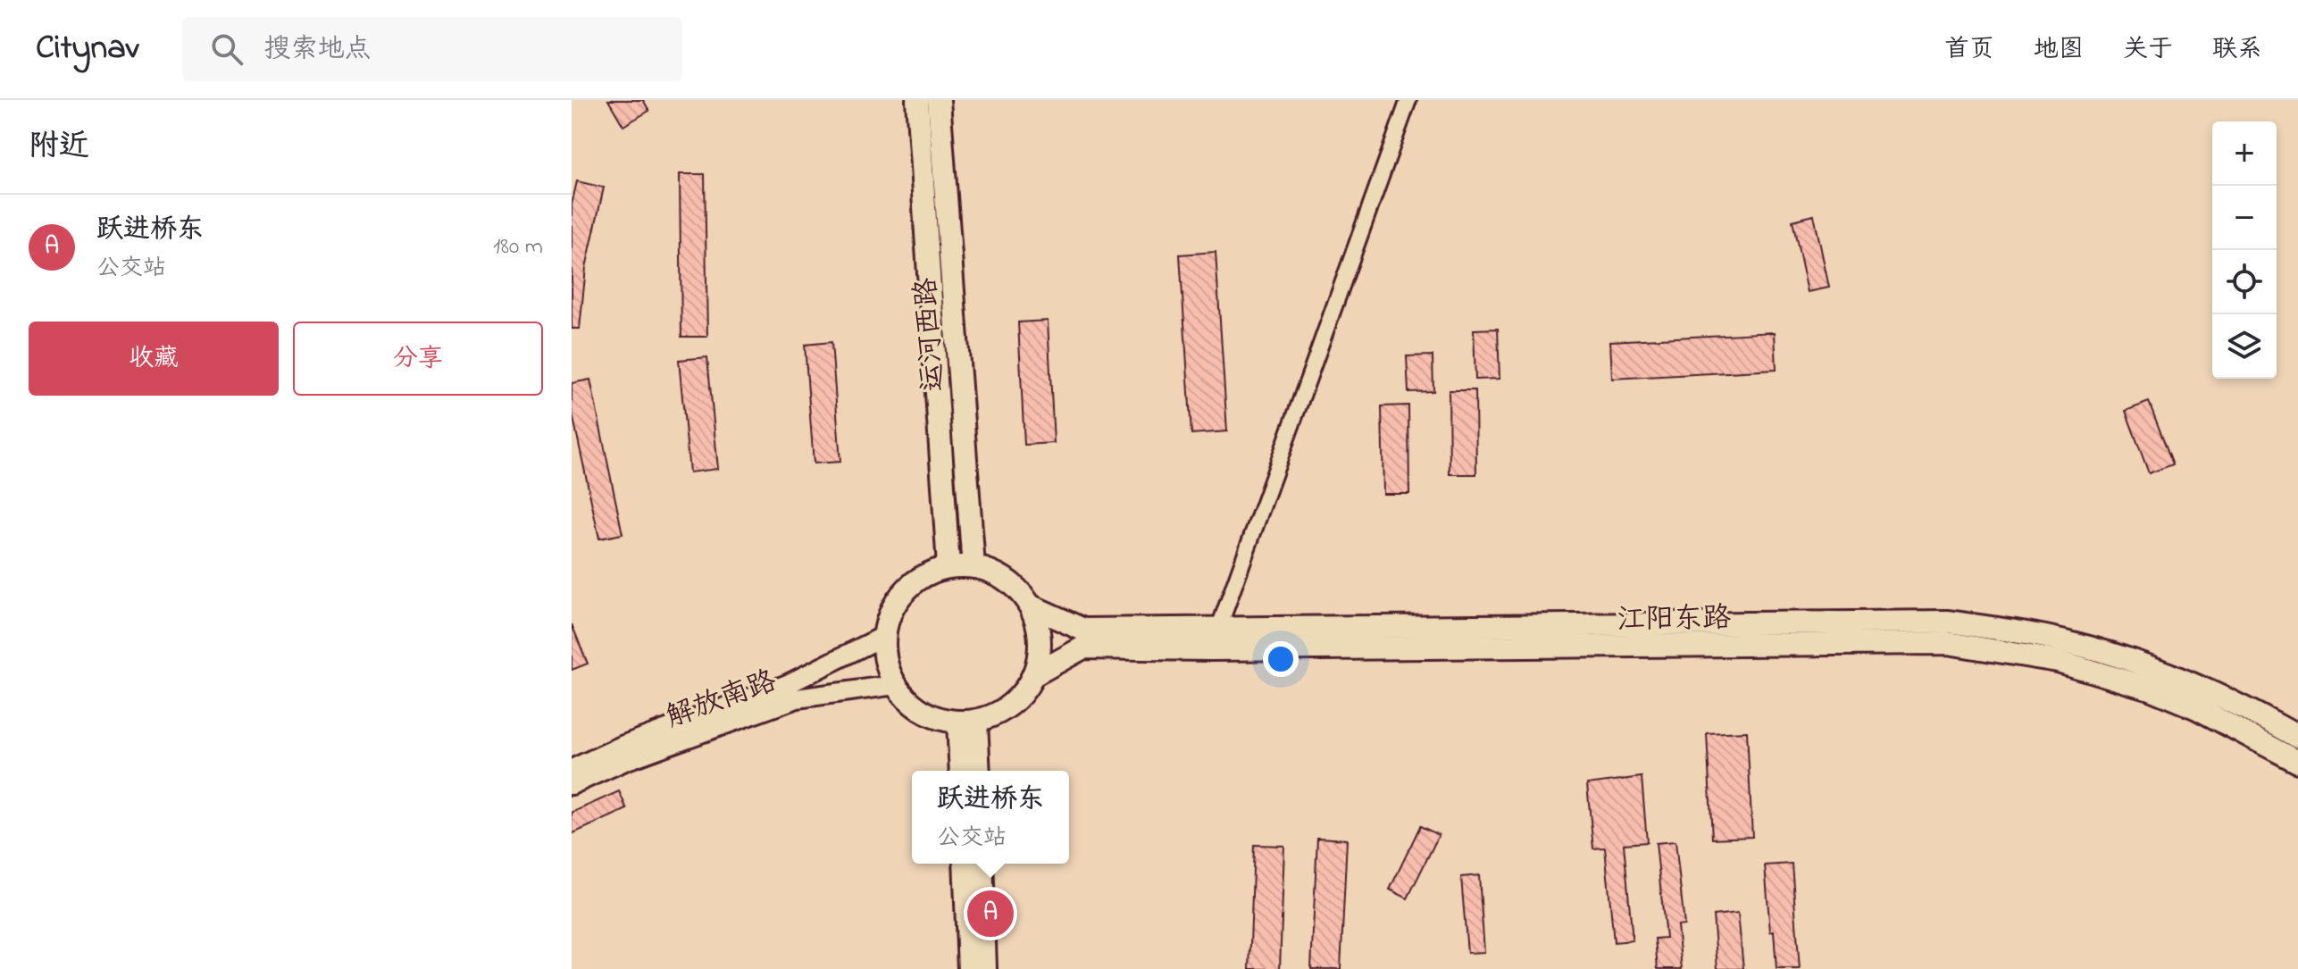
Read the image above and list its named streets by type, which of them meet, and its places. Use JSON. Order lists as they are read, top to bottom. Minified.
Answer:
{"streets":{"main road":["运河西路","江阳东路"],"street":["解放南路"]},"crossings":[["运河西路","江阳东路"],["运河西路","解放南路"],["江阳东路","解放南路"]],"page":{"header":"Citynav","search":"搜索地点","nav":["首页","地图","关于","联系"],"heading":"附近","map_buttons":["+","−"],"list":[{"mark":"A","name":"跃进桥东","note":"公交站","value":"180 m"}],"buttons":["收藏","分享"],"popup":["跃进桥东","公交站"],"pins":"A"}}
